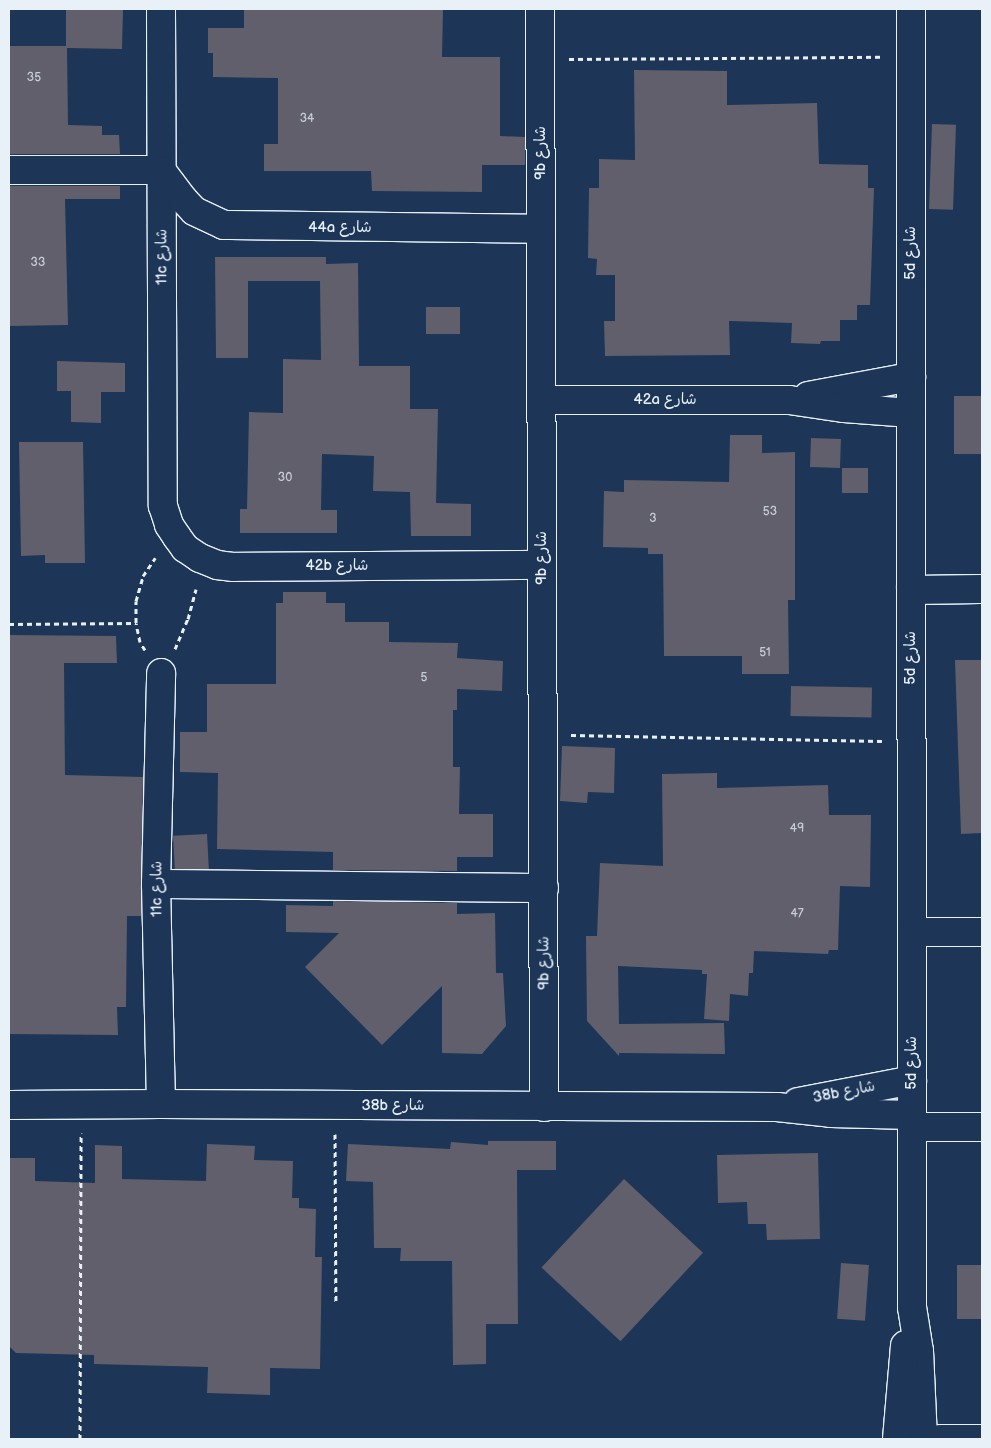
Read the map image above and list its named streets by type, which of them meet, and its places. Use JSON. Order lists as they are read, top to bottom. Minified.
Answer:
{"streets":{"street":["9b شارع","44a شارع","5d شارع","11c شارع","42a شارع","42b شارع","38b شارع"]},"crossings":[["9b شارع","44a شارع"],["9b شارع","42a شارع"],["9b شارع","42b شارع"],["9b شارع","38b شارع"],["44a شارع","11c شارع"],["5d شارع","42a شارع"],["5d شارع","38b شارع"],["11c شارع","42b شارع"],["11c شارع","38b شارع"]],"house_numbers":["35","34","33","30","53","3","51","5","49","47"]}
